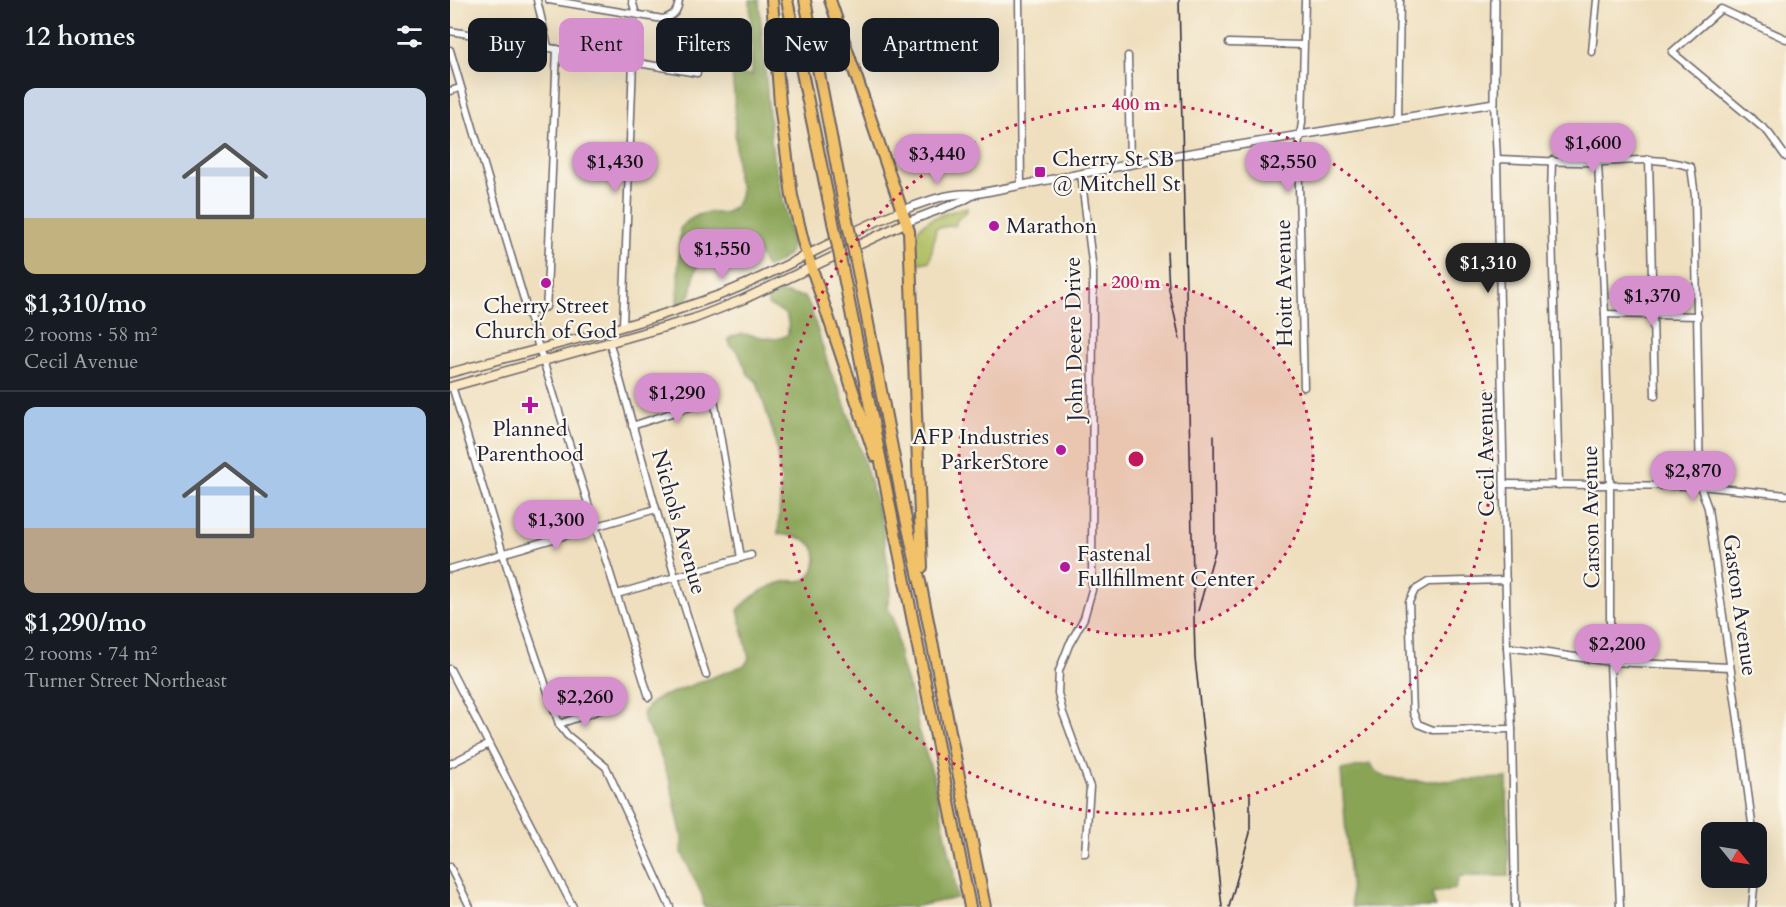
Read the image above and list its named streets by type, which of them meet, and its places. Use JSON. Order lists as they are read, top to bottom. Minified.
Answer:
{"streets":{"street":["Hoitt Avenue","John Deere Drive","Cecil Avenue","Carson Avenue","Nichols Avenue","Gaston Avenue"]},"places":{"transit":["Cherry St SB @ Mitchell St"],"other":["Marathon","Cherry Street Church of God","AFP Industries ParkerStore","Fastenal Fullfillment Center"],"health":["Planned Parenthood"]},"north":"bottom right","page":{"heading":"12 homes","chip":["Buy","Rent","Filters","New","Apartment"],"list":[{"name":"$1,310/mo","note":"2 rooms · 58 m² · Cecil Avenue"},{"name":"$1,290/mo","note":"2 rooms · 74 m² · Turner Street Northeast"}],"price":["$1,600","$3,440","$1,430","$2,550","$1,550","$1,310","$1,370","$1,290","$2,870","$1,300","$2,200","$2,260"]},"rings":["400 m","200 m"]}
